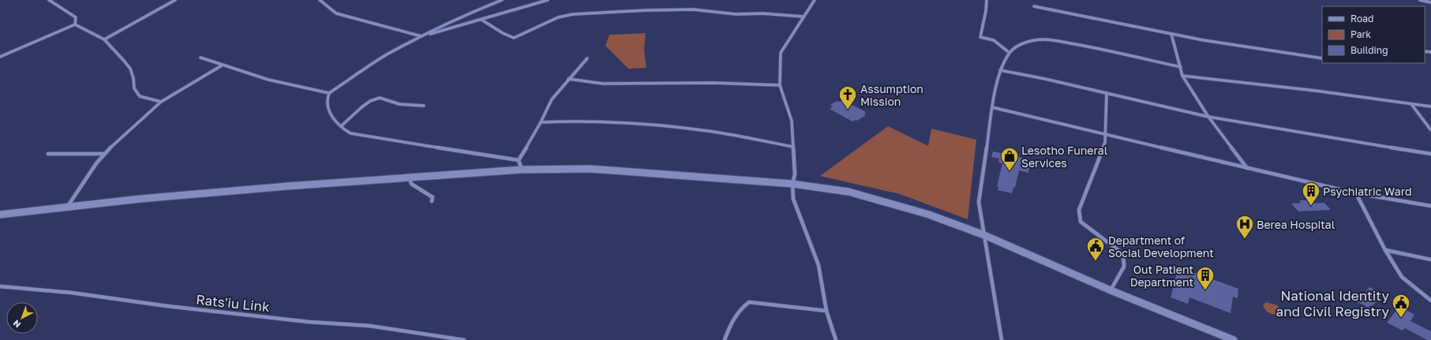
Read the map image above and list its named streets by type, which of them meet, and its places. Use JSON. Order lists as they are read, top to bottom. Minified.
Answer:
{"streets":{"street":["Rats'iu Link"]},"places":{"church":["Assumption Mission"],"shop":["Lesotho Funeral Services"],"building":["Psychiatric Ward","Out Patient Department"],"hospital":["Berea Hospital"],"public building":["Department of Social Development","National Identity and Civil Registry"]},"legend":["Road","Park","Building"],"north":"bottom left"}
